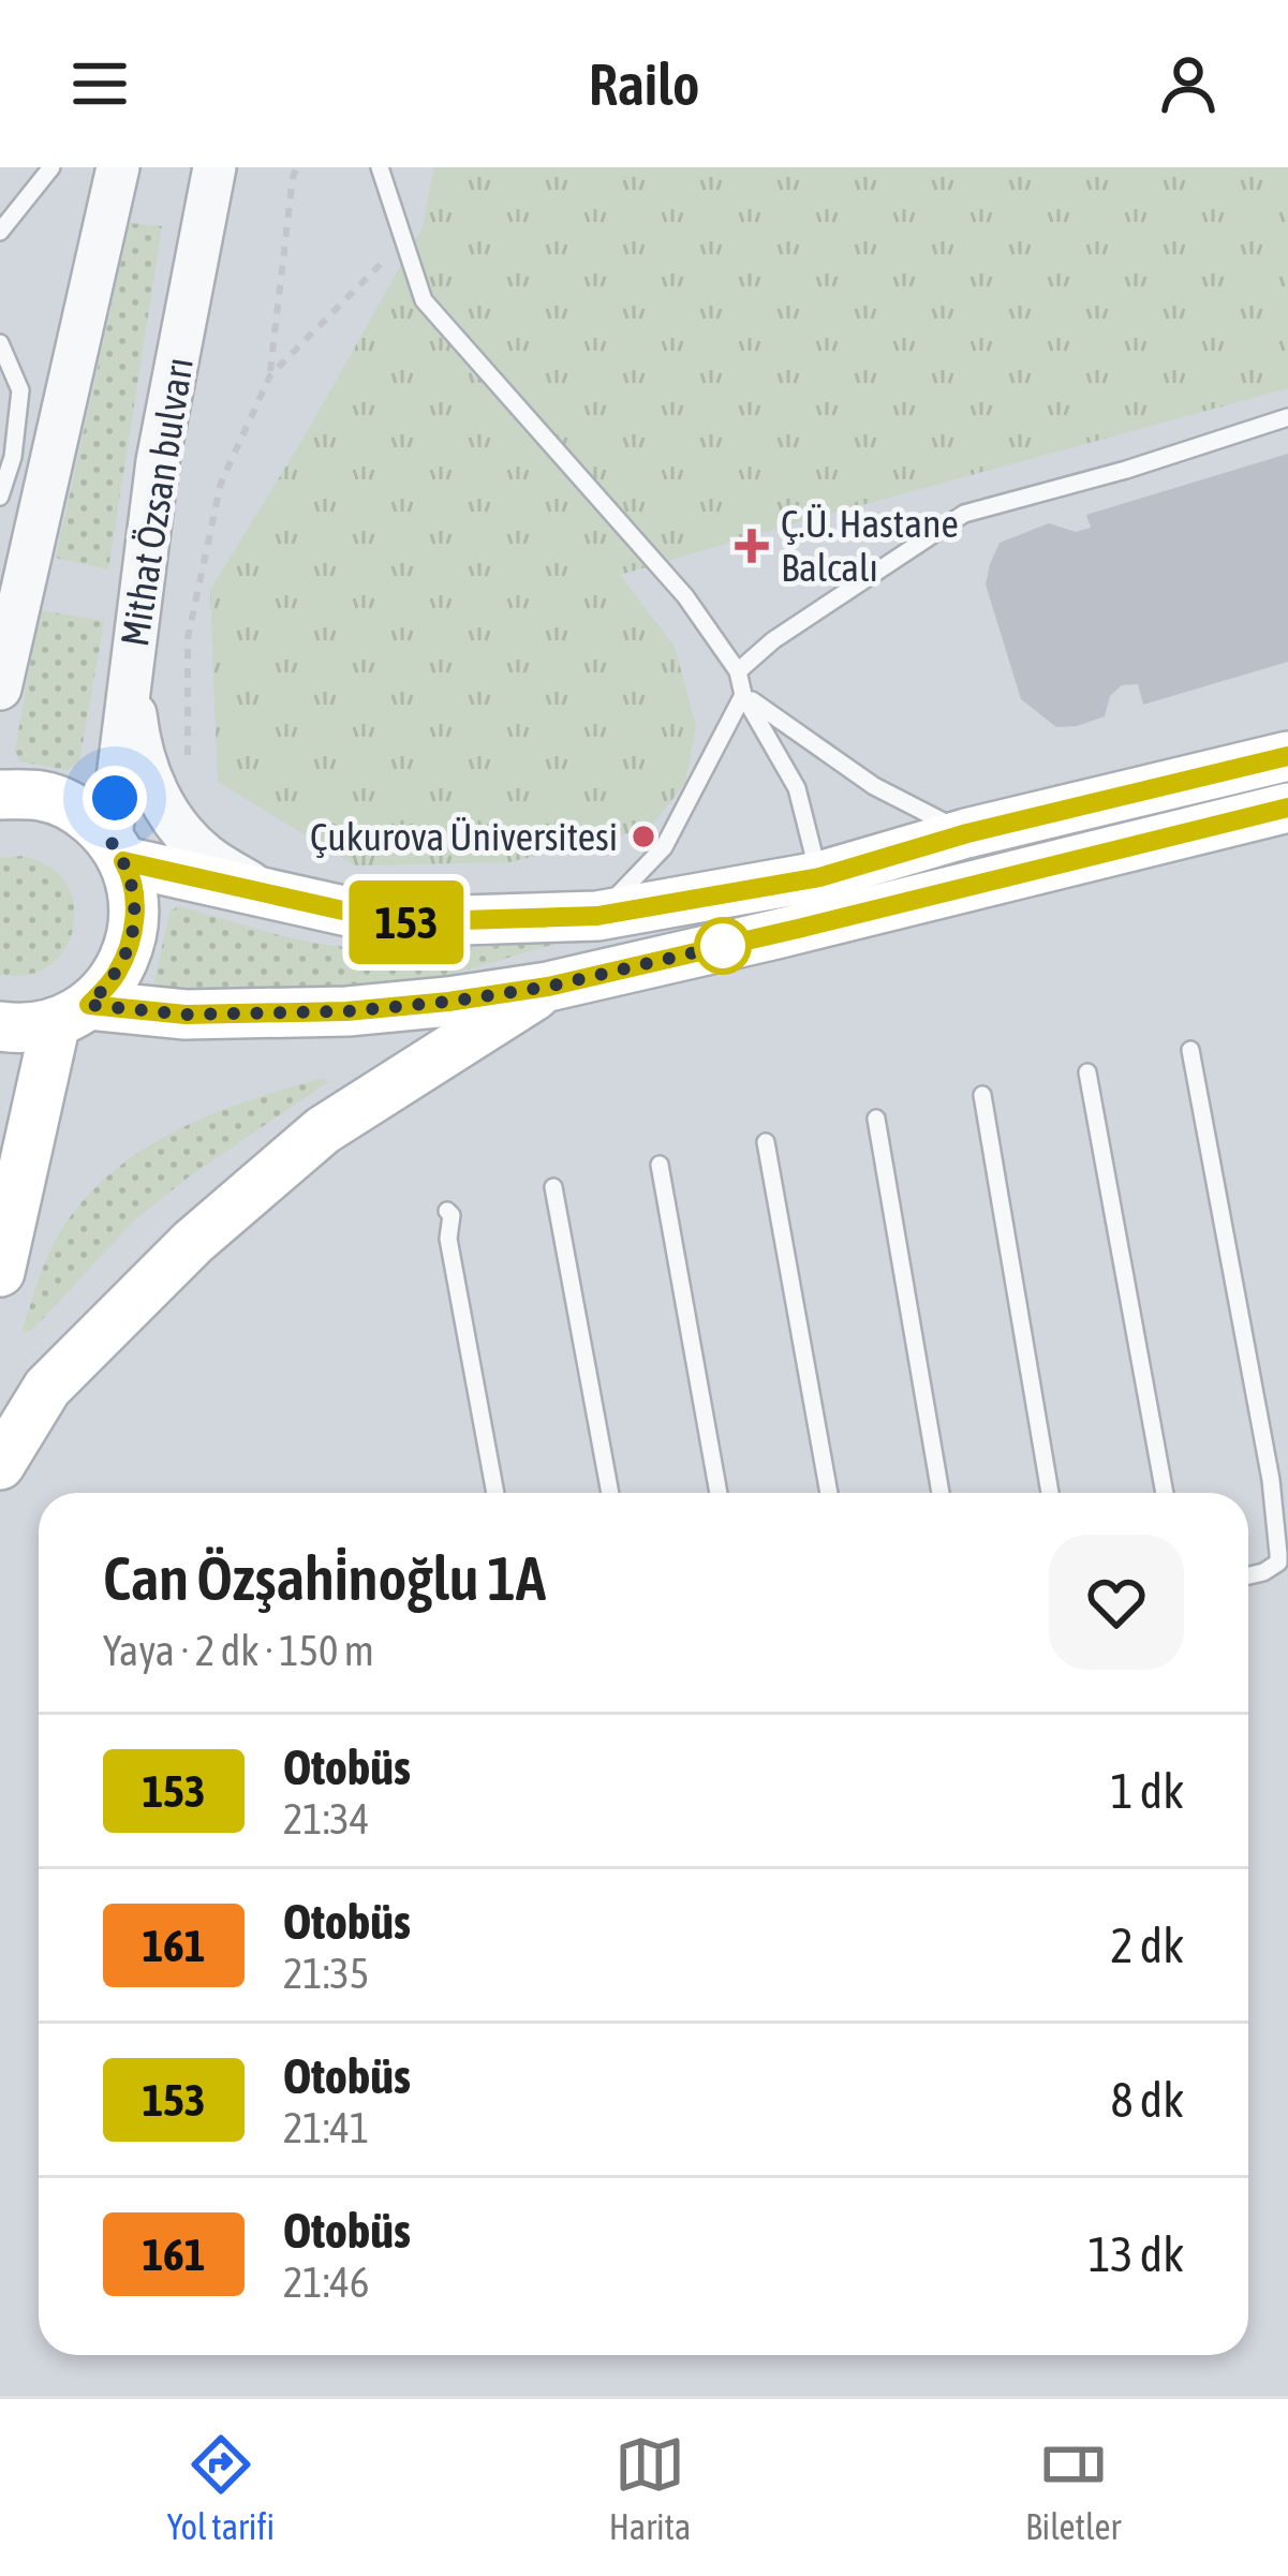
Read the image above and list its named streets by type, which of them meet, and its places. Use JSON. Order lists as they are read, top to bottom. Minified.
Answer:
{"streets":{"main road":["Mithat Özsan bulvarı"]},"places":{"health":["Ç.Ü. Hastane Balcalı"],"other":["Çukurova Üniversitesi"]},"lines":["bus line 153"],"page":{"header":"Railo","on_map":"153","heading":["Can Özşahi̇noğlu 1A","Yaya · 2 dk · 150 m"],"list":[{"mark":"153","name":"Otobüs","note":"21:34","value":"1 dk"},{"mark":"161","name":"Otobüs","note":"21:35","value":"2 dk"},{"mark":"153","name":"Otobüs","note":"21:41","value":"8 dk"},{"mark":"161","name":"Otobüs","note":"21:46","value":"13 dk"}],"tabs":["Yol tarifi","Harita","Biletler"]}}
